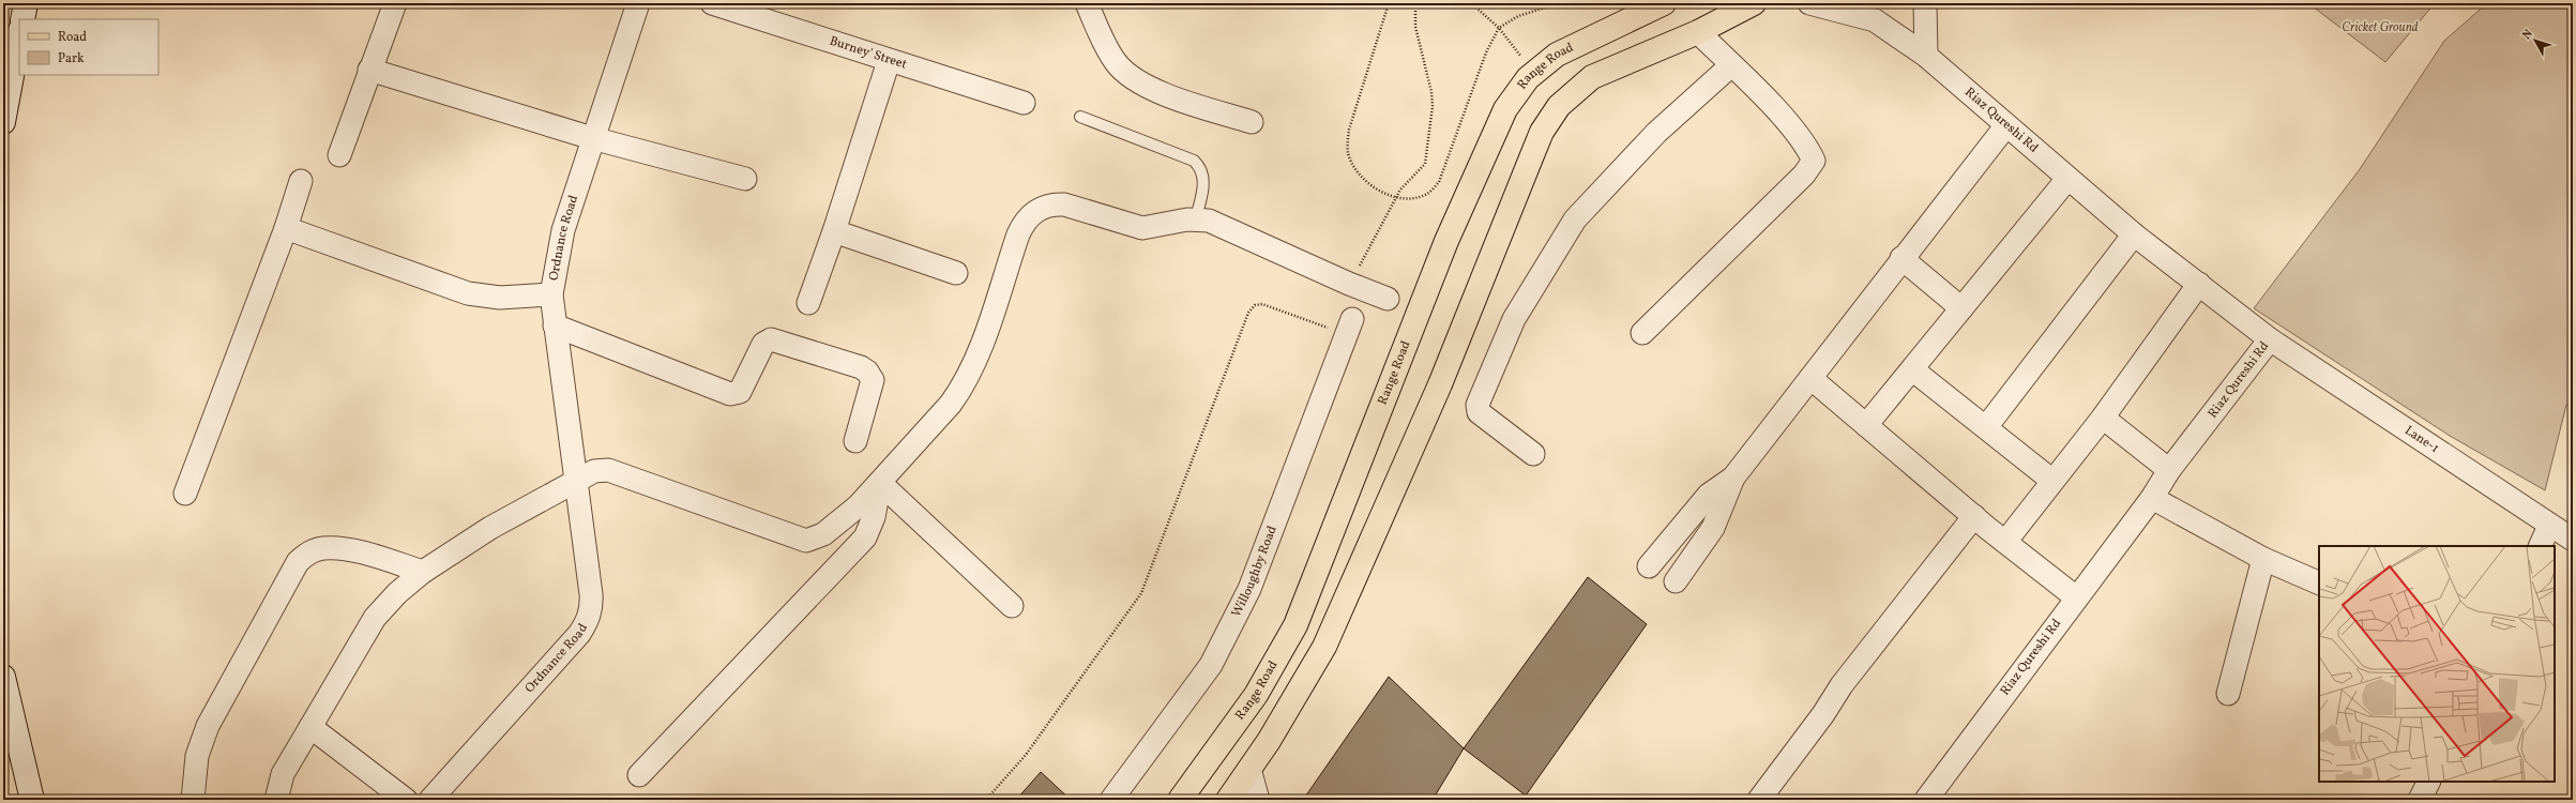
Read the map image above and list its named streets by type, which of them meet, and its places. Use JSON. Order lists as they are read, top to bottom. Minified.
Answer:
{"streets":{"main road":["Range Road"],"street":["Burney' Street","Riaz Qureshi Rd","Ordnance Road","Lane-1","Willoughby Road"]},"crossings":[["Riaz Qureshi Rd","Lane-1"]],"parks":["Cricket Ground"],"legend":["Road","Park"],"north":"top left"}
